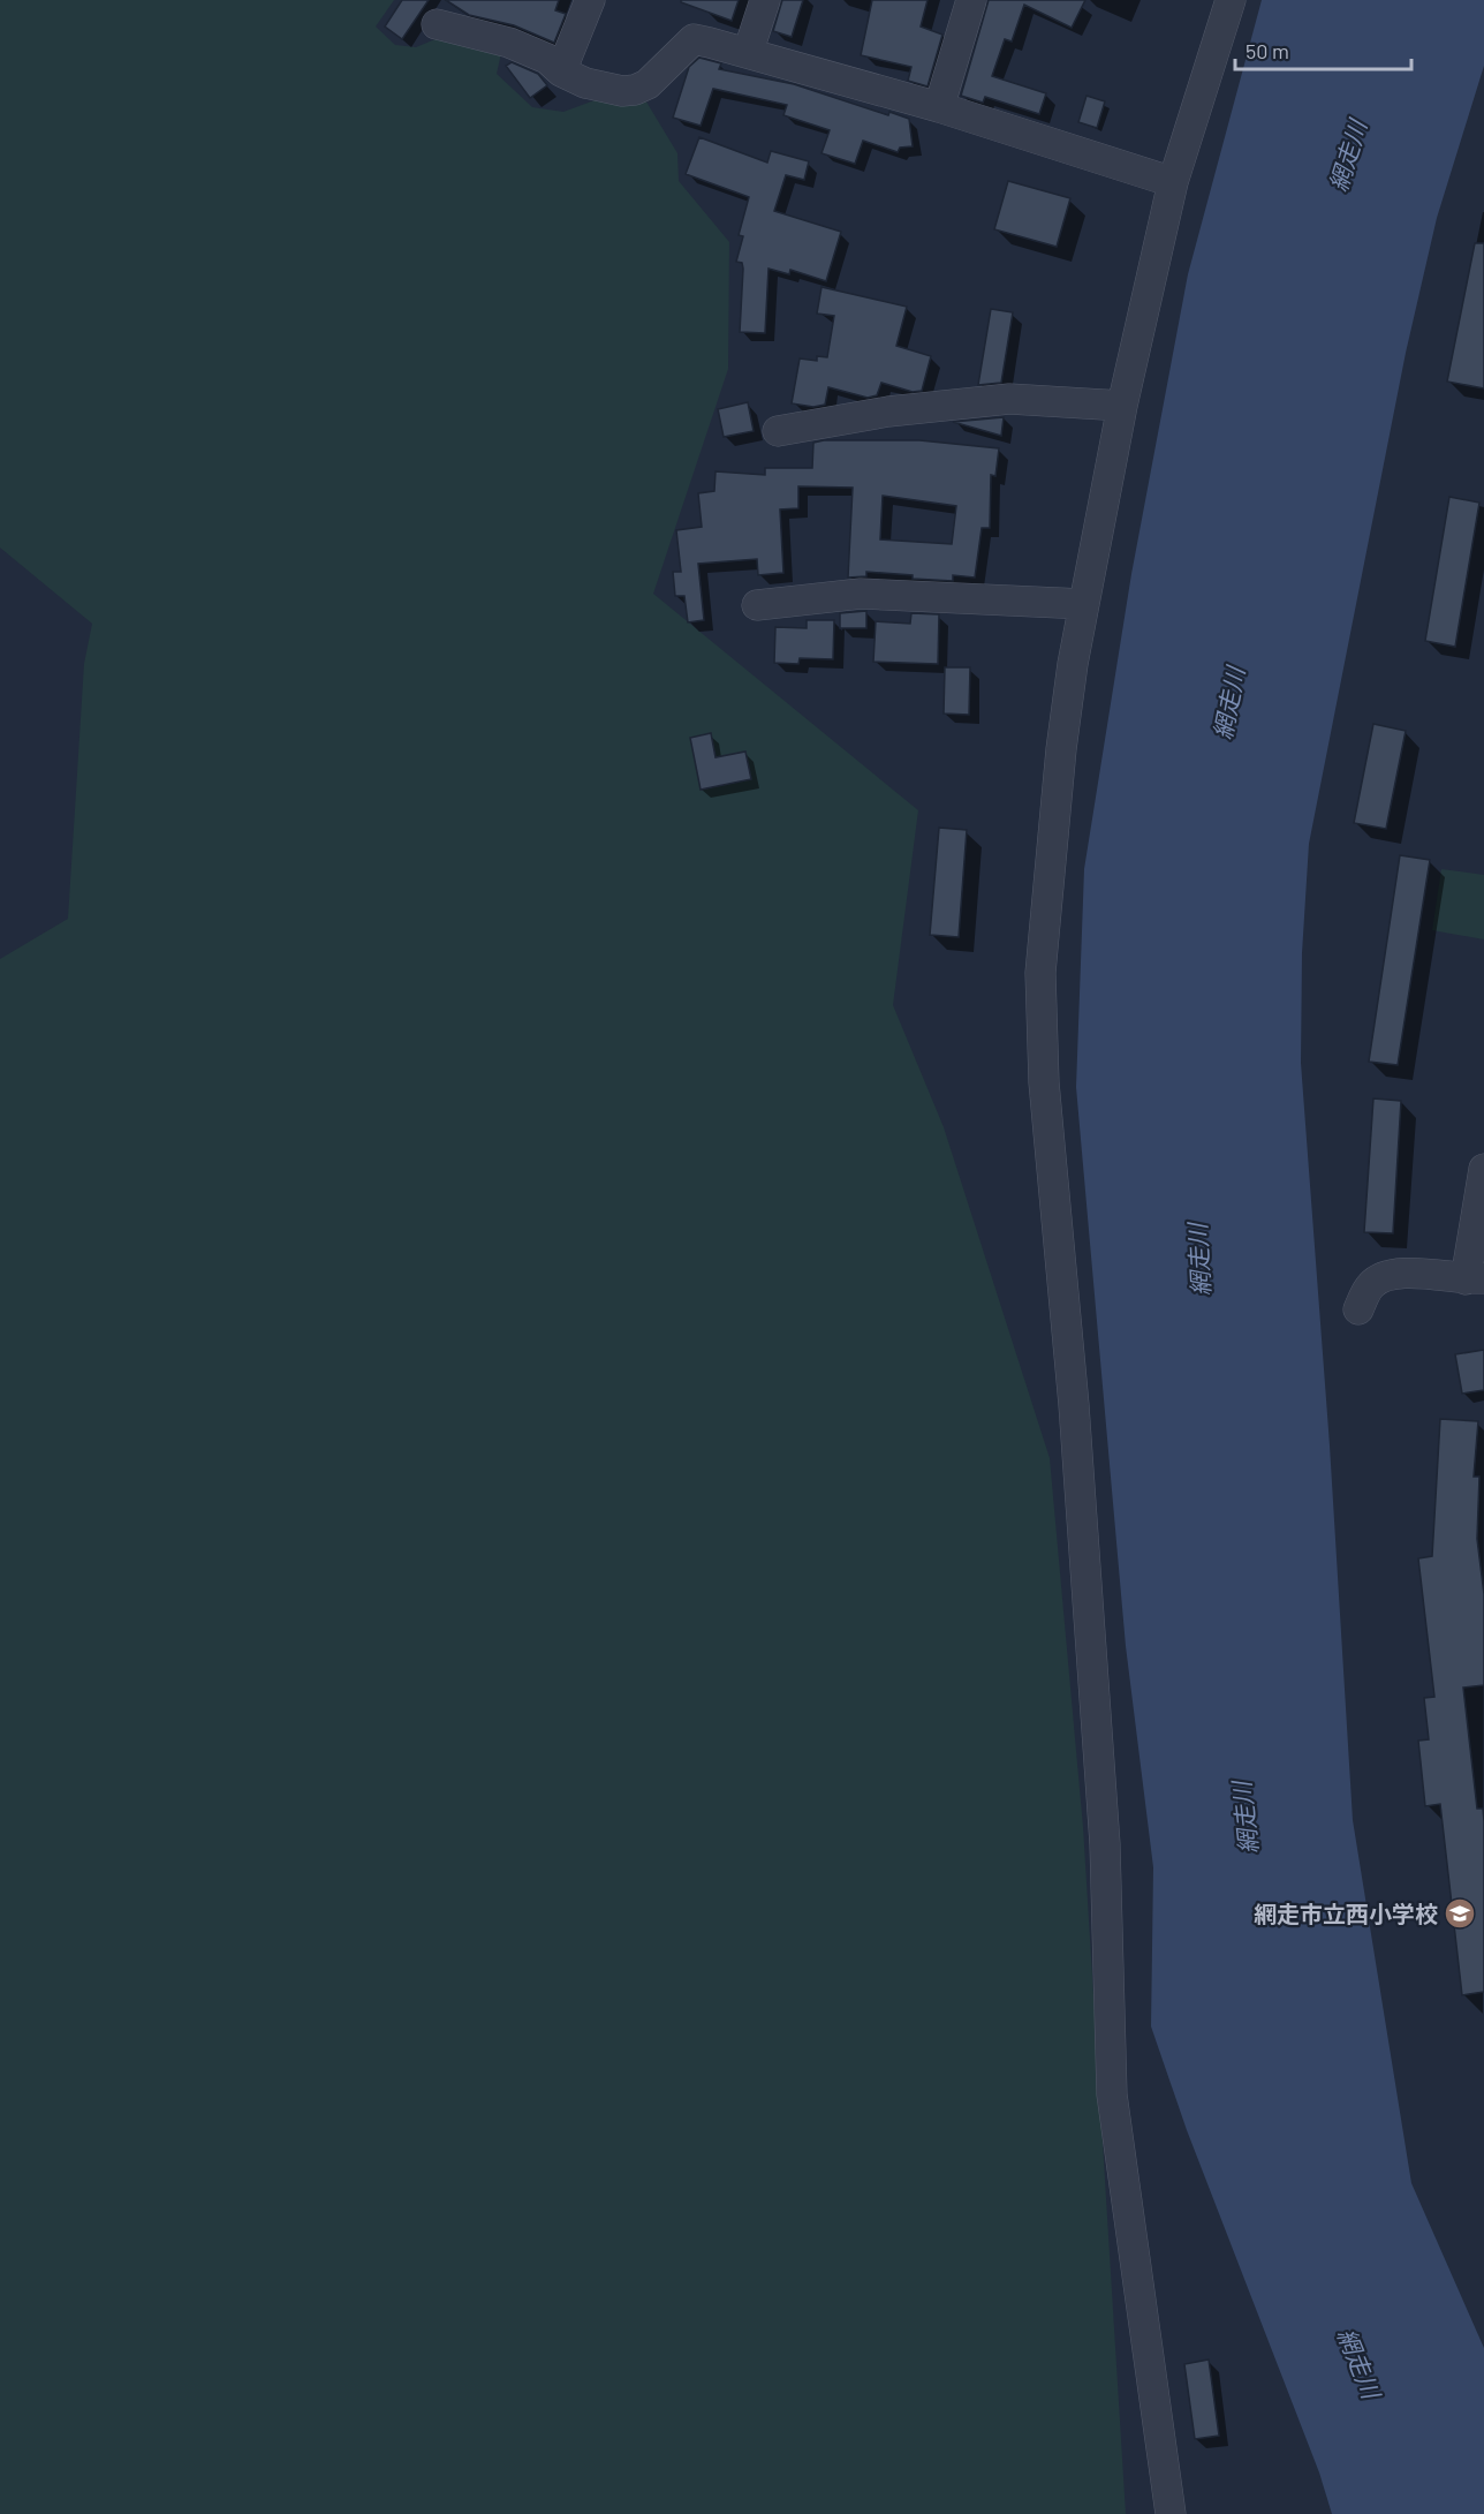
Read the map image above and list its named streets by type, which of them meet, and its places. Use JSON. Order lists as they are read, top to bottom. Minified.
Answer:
{"water":["網走川"],"places":{"school or university":["網走市立西小学校"]},"scale_bar":"50 m"}
